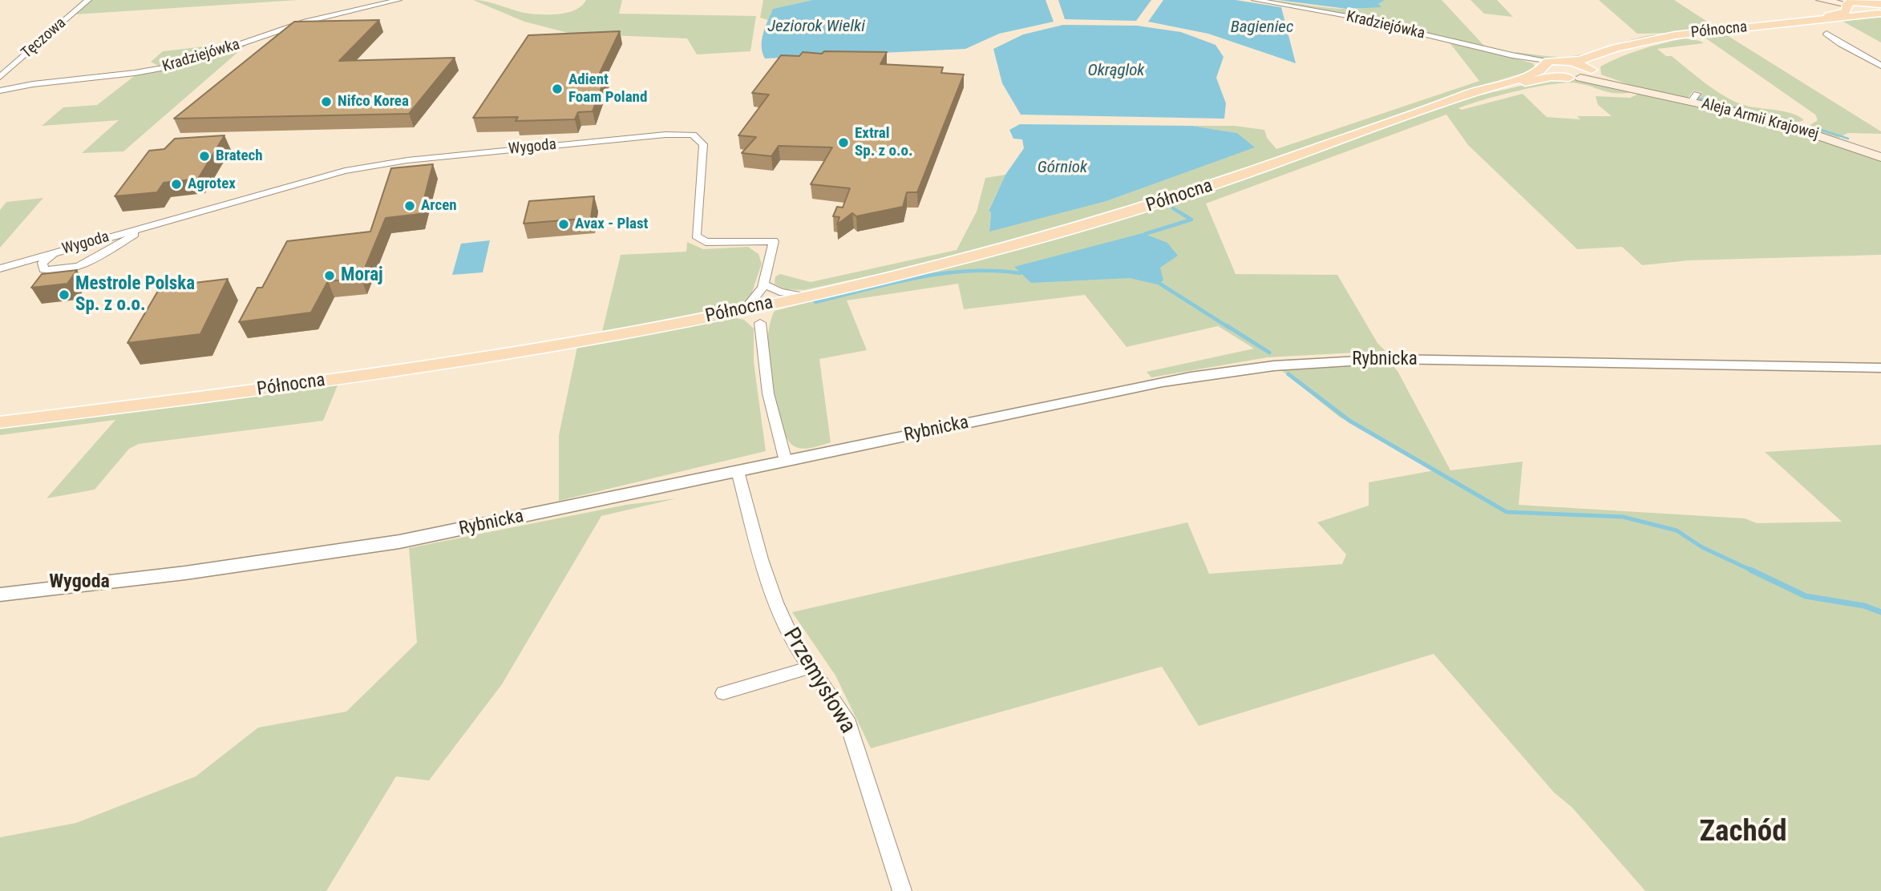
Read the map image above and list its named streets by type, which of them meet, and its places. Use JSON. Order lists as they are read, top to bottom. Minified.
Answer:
{"streets":{"main road":["Północna","Aleja Armii Krajowej"],"street":["Kradziejówka","Tęczowa","Wygoda","Rybnicka","Przemysłowa"]},"crossings":[["Kradziejówka","Północna"],["Północna","Aleja Armii Krajowej"],["Północna","Wygoda"],["Rybnicka","Przemysłowa"]],"districts":["Wygoda","Zachód"],"water":["Jeziorok Wielki","Bagieniec","Okrąglok","Górniok"],"places":["Adient Foam Poland","Nifco Korea","Extral Sp. z o.o.","Bratech","Agrotex","Arcen","Avax - Plast","Moraj","Mestrole Polska Sp. z o.o."]}
